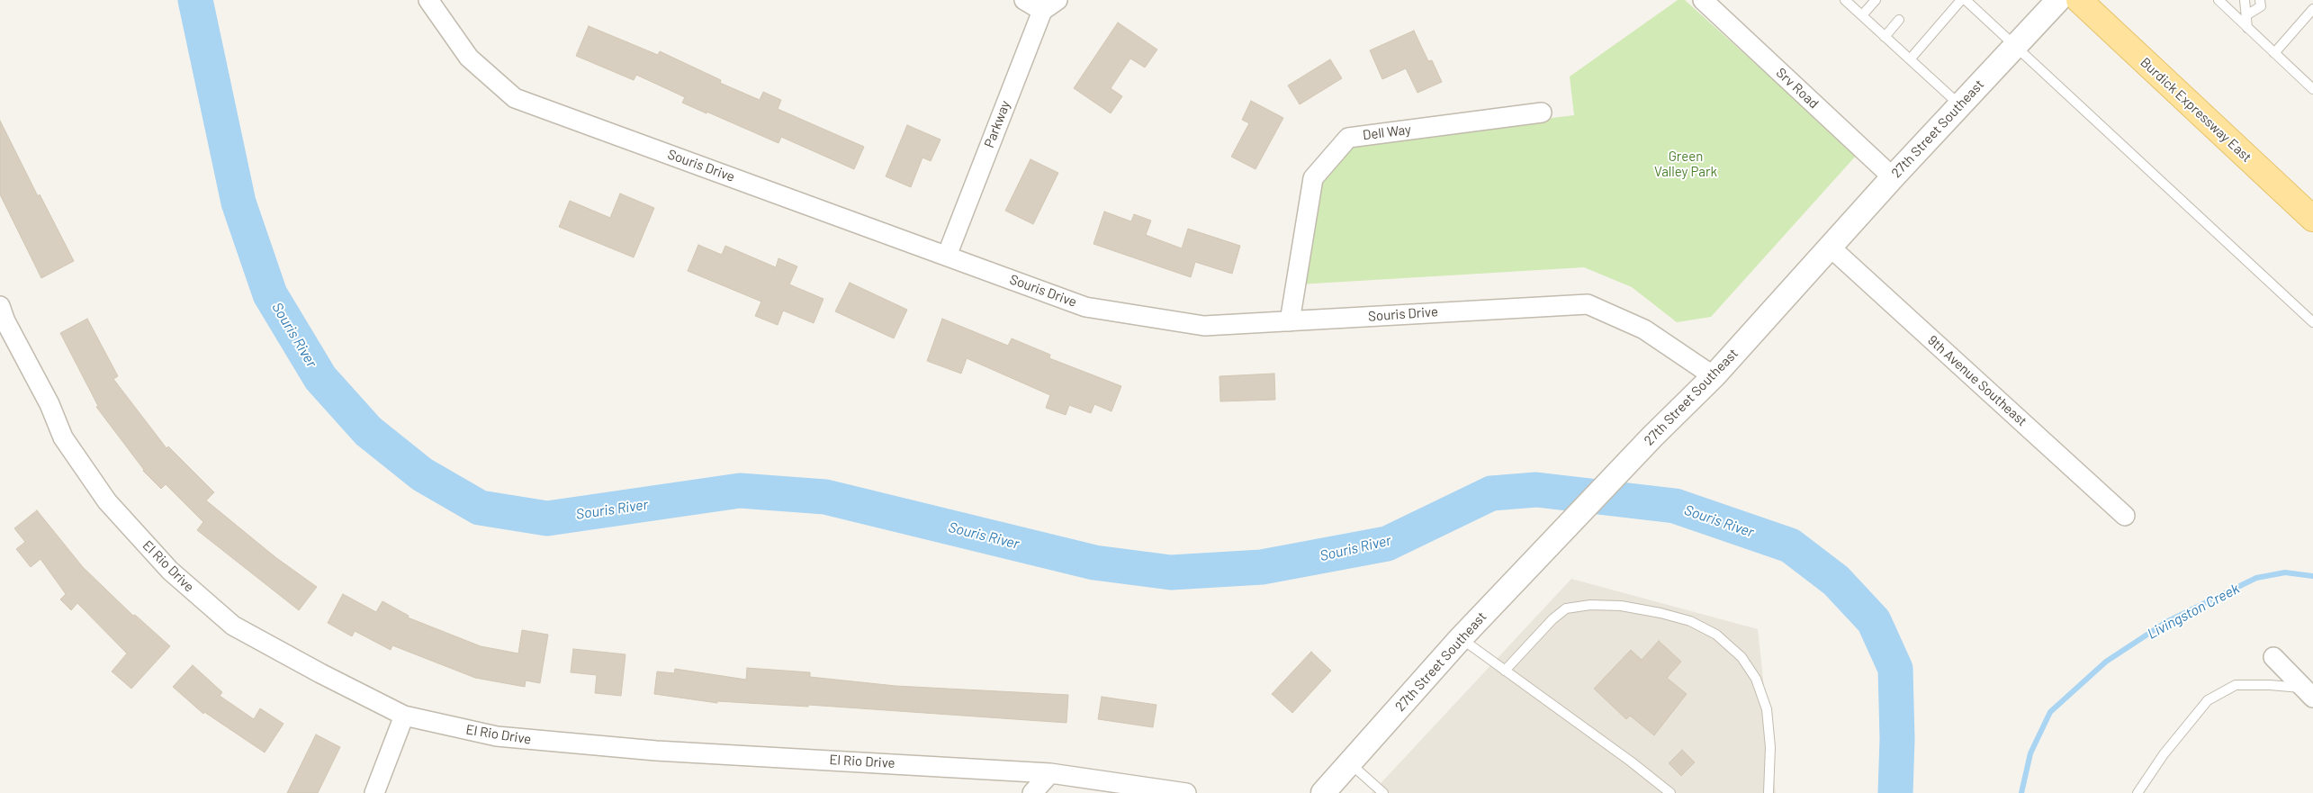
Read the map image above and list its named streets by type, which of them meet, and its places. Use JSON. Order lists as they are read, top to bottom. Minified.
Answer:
{"streets":{"main road":["Burdick Expressway East"],"street":["Srv Road","Parkway","27th Street Southeast","Dell Way","Souris Drive","9th Avenue Southeast","El Rio Drive"]},"crossings":[["Srv Road","27th Street Southeast"],["Parkway","Souris Drive"],["27th Street Southeast","Souris Drive"],["27th Street Southeast","9th Avenue Southeast"],["Dell Way","Souris Drive"]],"water":["Souris River","Livingston Creek"],"parks":["Green Valley Park"]}
